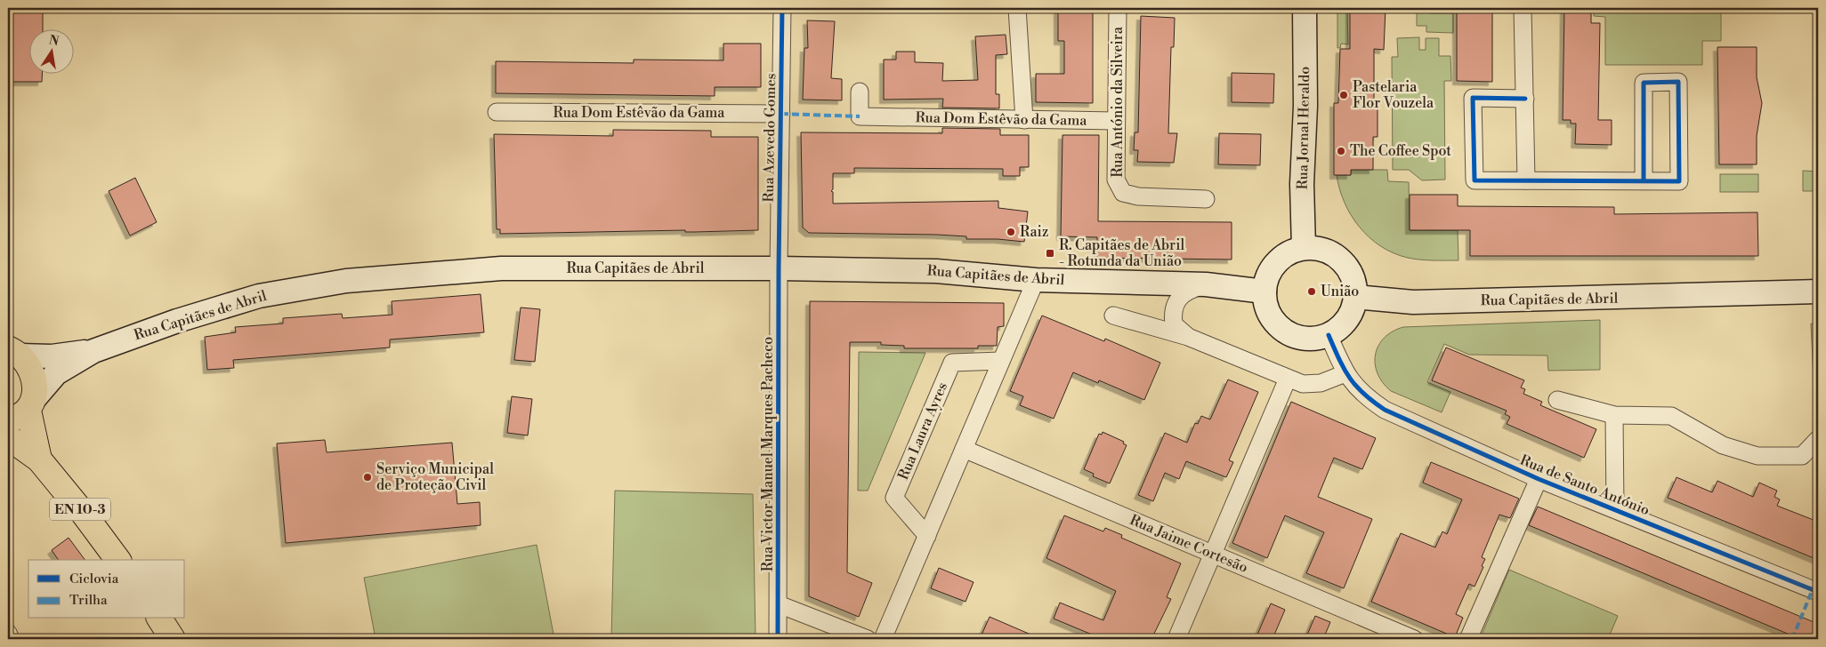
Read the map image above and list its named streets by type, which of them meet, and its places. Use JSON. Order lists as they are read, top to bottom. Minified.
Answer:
{"streets":{"main road":["Rua Jornal Heraldo","Rua Capitães de Abril","EN 10-3"],"street":["Rua António da Silveira","Rua Dom Estêvão da Gama","Rua Azevedo Gomes","Rua Laura Ayres","Rua Victor Manuel Marques Pacheco","Rua de Santo António","Rua Jaime Cortesão"]},"crossings":[["Rua António da Silveira","Rua Dom Estêvão da Gama"],["Rua Dom Estêvão da Gama","Rua Azevedo Gomes"],["Rua Jornal Heraldo","Rua Capitães de Abril"],["Rua Jornal Heraldo","Rua de Santo António"],["Rua Azevedo Gomes","Rua Capitães de Abril"],["Rua Azevedo Gomes","Rua Victor Manuel Marques Pacheco"],["Rua Capitães de Abril","Rua Victor Manuel Marques Pacheco"],["Rua Capitães de Abril","Rua de Santo António"],["Rua Capitães de Abril","EN 10-3"]],"places":{"other":["Pastelaria Flor Vouzela","The Coffee Spot","Raiz","União","Serviço Municipal de Proteção Civil"],"transit":["R. Capitães de Abril - Rotunda da União"]},"legend":["Ciclovia","Trilha"],"north":"top"}
